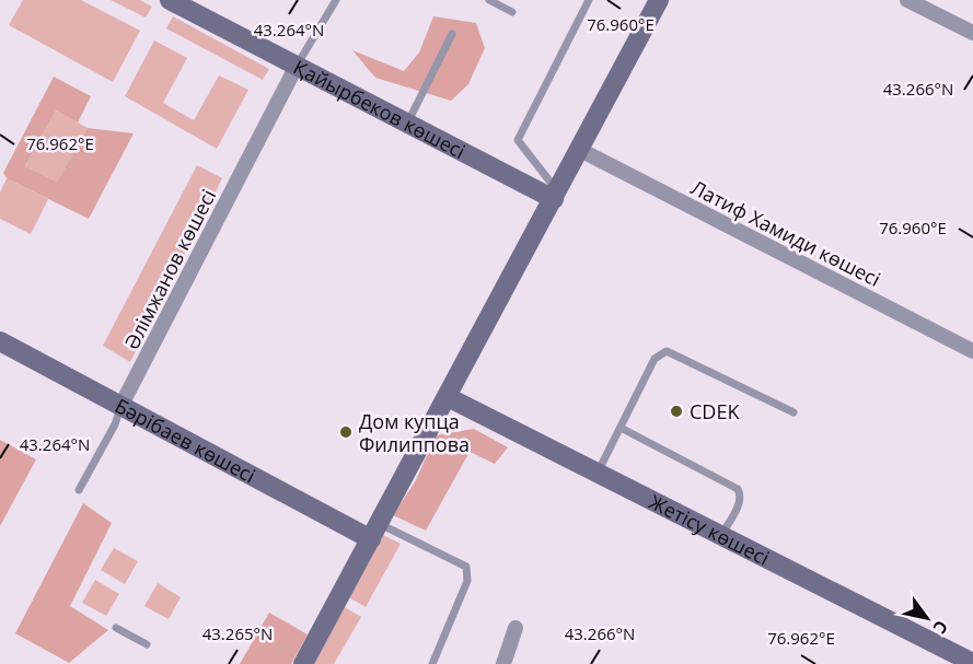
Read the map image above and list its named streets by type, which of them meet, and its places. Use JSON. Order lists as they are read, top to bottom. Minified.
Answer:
{"streets":{"main road":["Қайырбеков көшесі","Бәрібаев көшесі","Жетісу көшесі"],"street":["Латиф Хамиди көшесі","Әлімжанов көшесі"]},"crossings":[["Қайырбеков көшесі","Әлімжанов көшесі"],["Әлімжанов көшесі","Бәрібаев көшесі"]],"places":["CDEK","Дом купца Филиппова"],"north":"bottom right","coordinates":["76.960°E","43.264°N","43.266°N","76.962°E","43.265°N"]}
